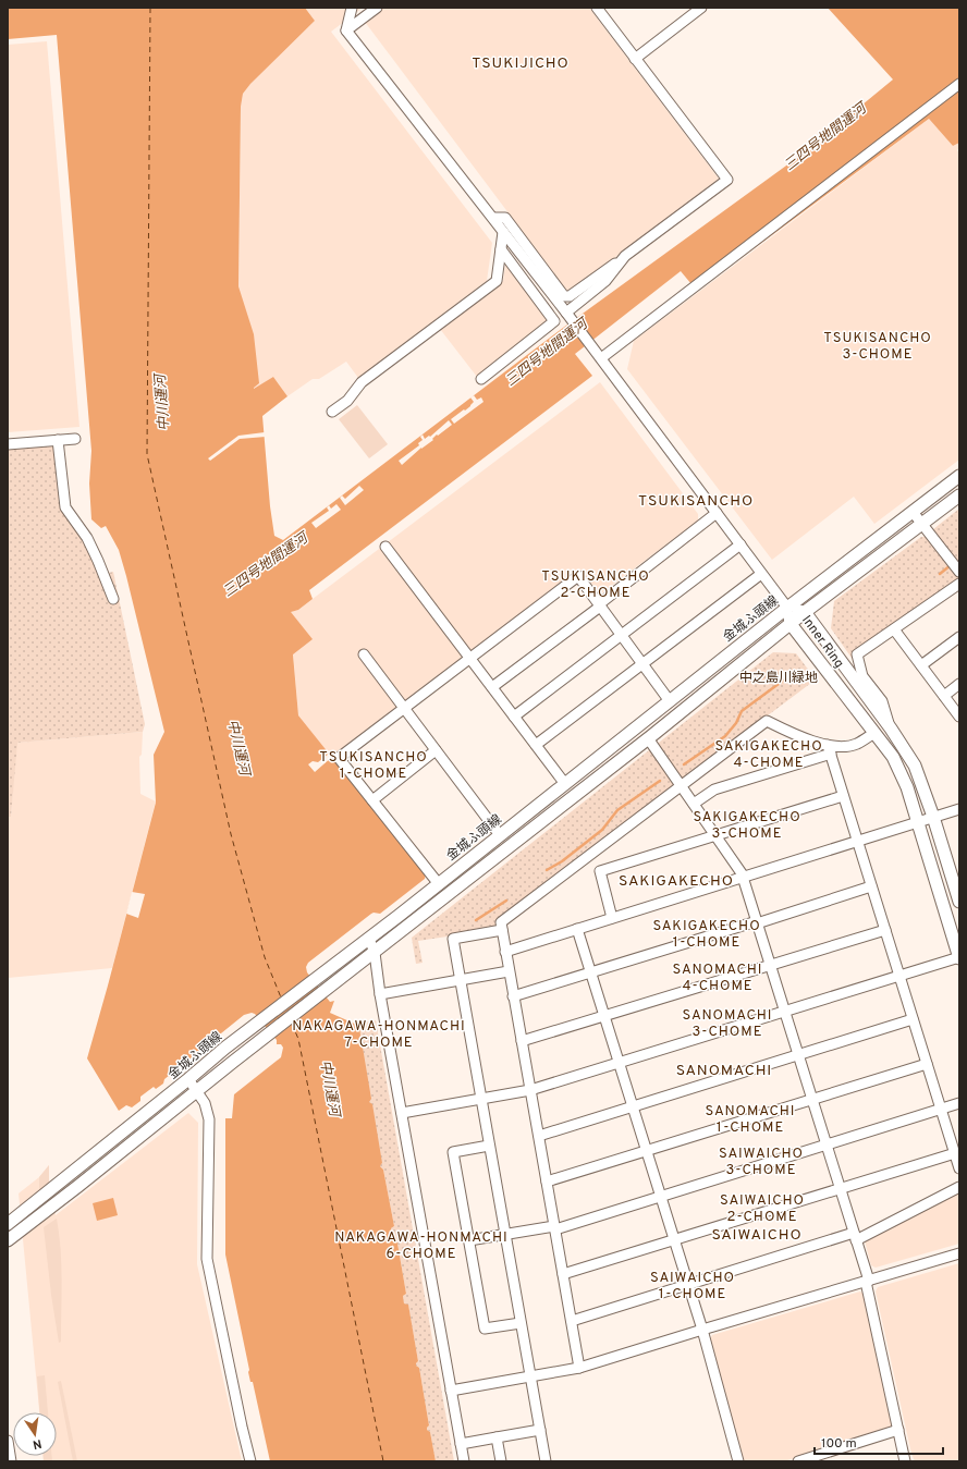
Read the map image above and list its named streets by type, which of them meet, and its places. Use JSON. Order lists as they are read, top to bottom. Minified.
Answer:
{"streets":{"main road":["金城ふ頭線","Inner Ring"]},"crossings":[["金城ふ頭線","Inner Ring"]],"districts":["TSUKIJICHO","TSUKISANCHO 3-CHOME","TSUKISANCHO","TSUKISANCHO 2-CHOME","SAKIGAKECHO 4-CHOME","TSUKISANCHO 1-CHOME","SAKIGAKECHO 3-CHOME","SAKIGAKECHO","SAKIGAKECHO 1-CHOME","SANOMACHI 4-CHOME","SANOMACHI 3-CHOME","NAKAGAWA-HONMACHI 7-CHOME","SANOMACHI","SANOMACHI 1-CHOME","SAIWAICHO 3-CHOME","SAIWAICHO 2-CHOME","SAIWAICHO","NAKAGAWA-HONMACHI 6-CHOME","SAIWAICHO 1-CHOME"],"water":["三四号地間運河","中川運河"],"parks":["中之島川緑地"],"scale_bar":"100 m","north":"bottom"}
